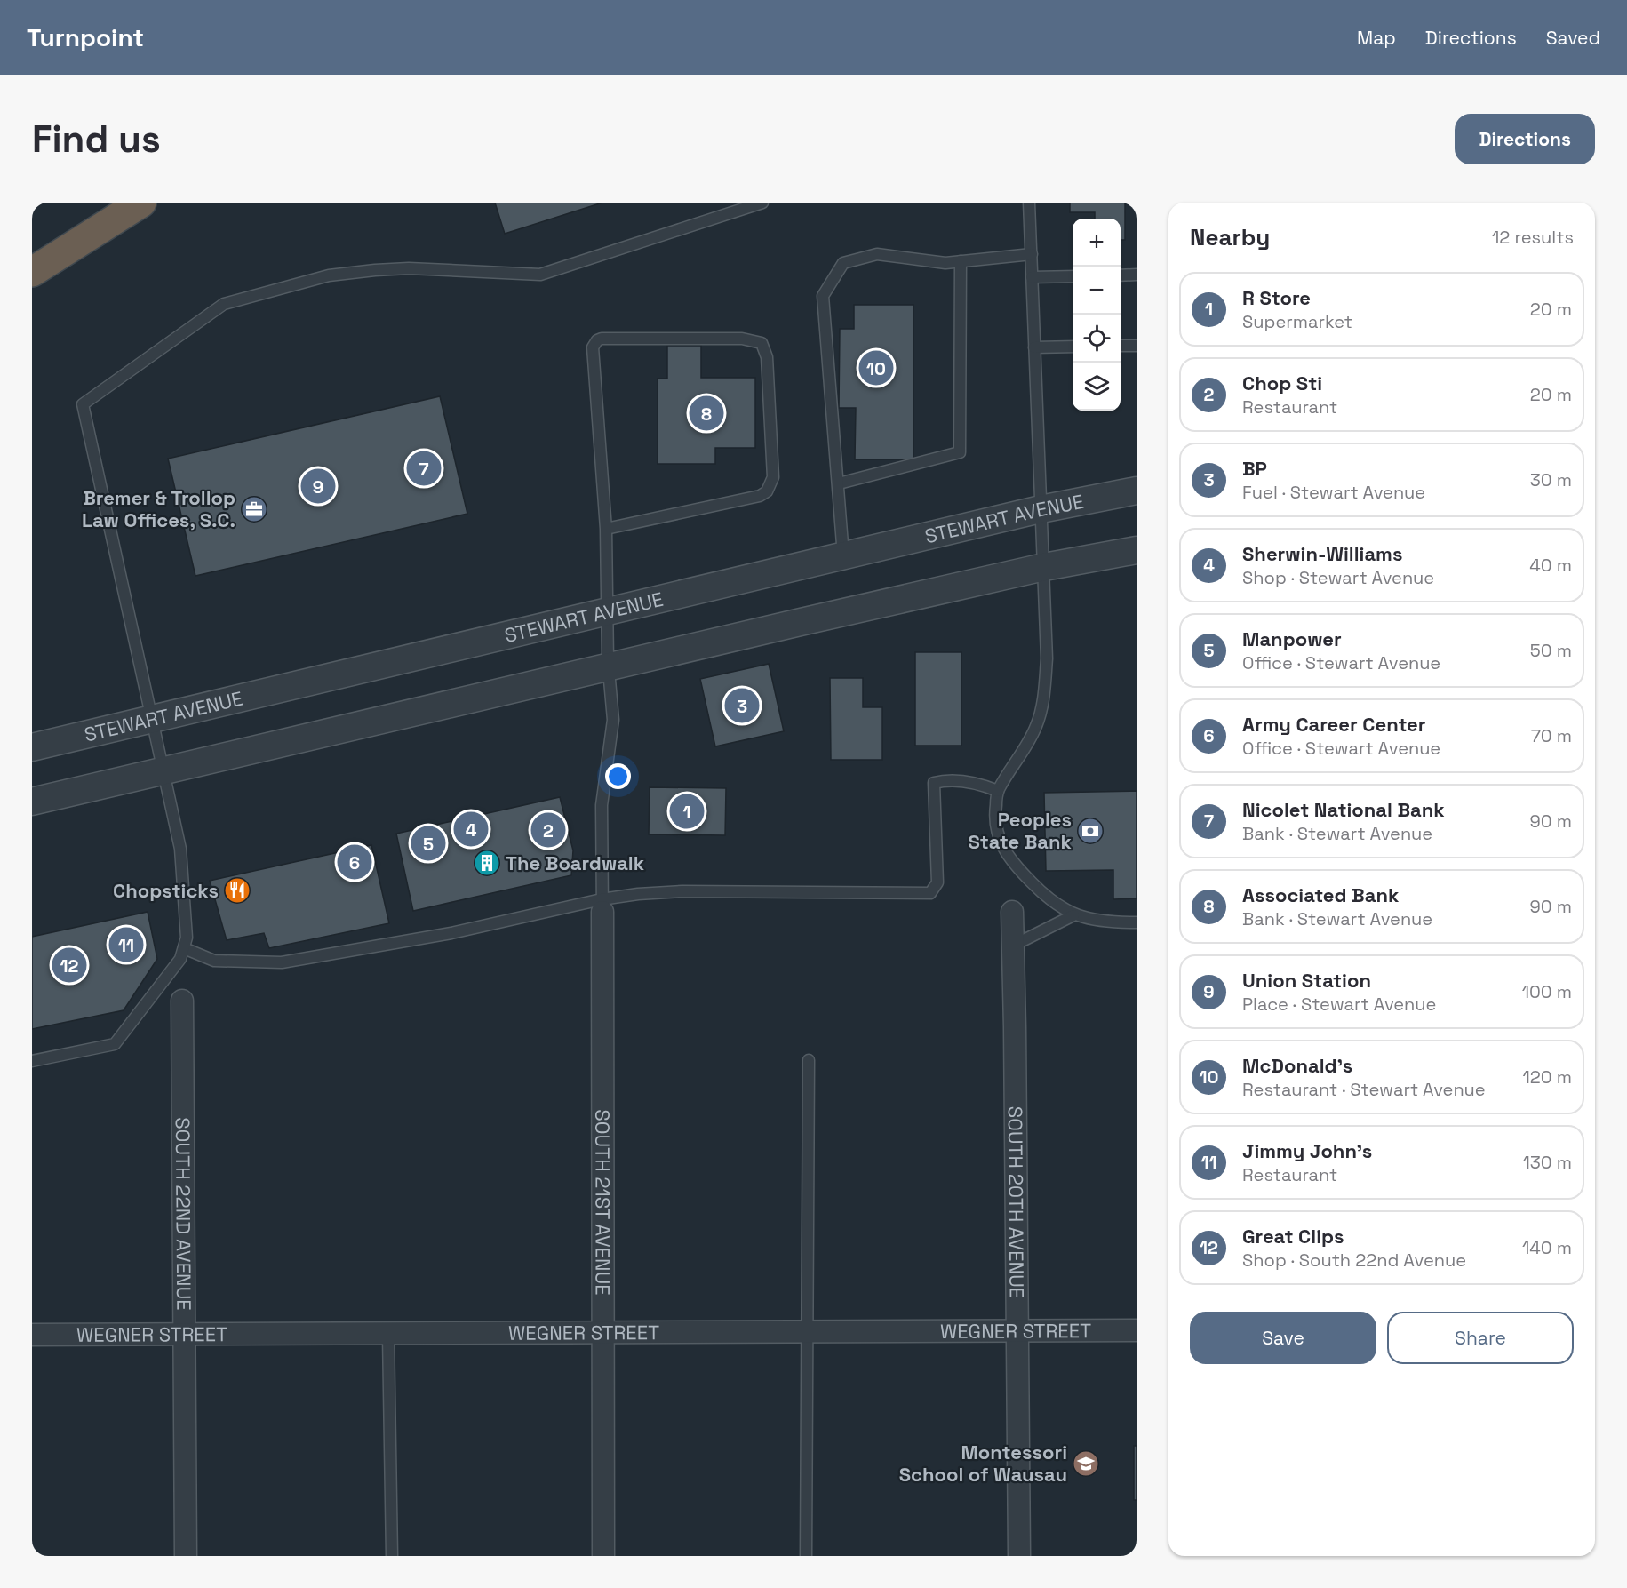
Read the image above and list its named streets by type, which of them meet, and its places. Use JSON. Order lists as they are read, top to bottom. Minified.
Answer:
{"streets":{"street":["STEWART AVENUE","SOUTH 21ST AVENUE","SOUTH 20TH AVENUE","SOUTH 22ND AVENUE","WEGNER STREET"]},"crossings":[["SOUTH 21ST AVENUE","WEGNER STREET"],["SOUTH 20TH AVENUE","WEGNER STREET"],["SOUTH 22ND AVENUE","WEGNER STREET"]],"places":{"office":["Bremer & Trollop Law Offices, S.C."],"bank":["Peoples State Bank"],"building":["The Boardwalk"],"restaurant":["Chopsticks"],"school or university":["Montessori School of Wausau"]},"page":{"header":"Turnpoint","nav":["Map","Directions","Saved"],"buttons":["Directions",["Save","Share"]],"title":"Find us","heading":["Nearby","12 results"],"map_buttons":["+","−"],"list":[{"mark":"1","name":"R Store","note":"Supermarket","value":"20 m"},{"mark":"2","name":"Chop Sti","note":"Restaurant","value":"20 m"},{"mark":"3","name":"BP","note":"Fuel · Stewart Avenue","value":"30 m"},{"mark":"4","name":"Sherwin-Williams","note":"Shop · Stewart Avenue","value":"40 m"},{"mark":"5","name":"Manpower","note":"Office · Stewart Avenue","value":"50 m"},{"mark":"6","name":"Army Career Center","note":"Office · Stewart Avenue","value":"70 m"},{"mark":"7","name":"Nicolet National Bank","note":"Bank · Stewart Avenue","value":"90 m"},{"mark":"8","name":"Associated Bank","note":"Bank · Stewart Avenue","value":"90 m"},{"mark":"9","name":"Union Station","note":"Place · Stewart Avenue","value":"100 m"},{"mark":"10","name":"McDonald's","note":"Restaurant · Stewart Avenue","value":"120 m"},{"mark":"11","name":"Jimmy John's","note":"Restaurant","value":"130 m"},{"mark":"12","name":"Great Clips","note":"Shop · South 22nd Avenue","value":"140 m"}],"pins":["10","8","7","9","3","1","4","2","5","6","11","12"]}}
